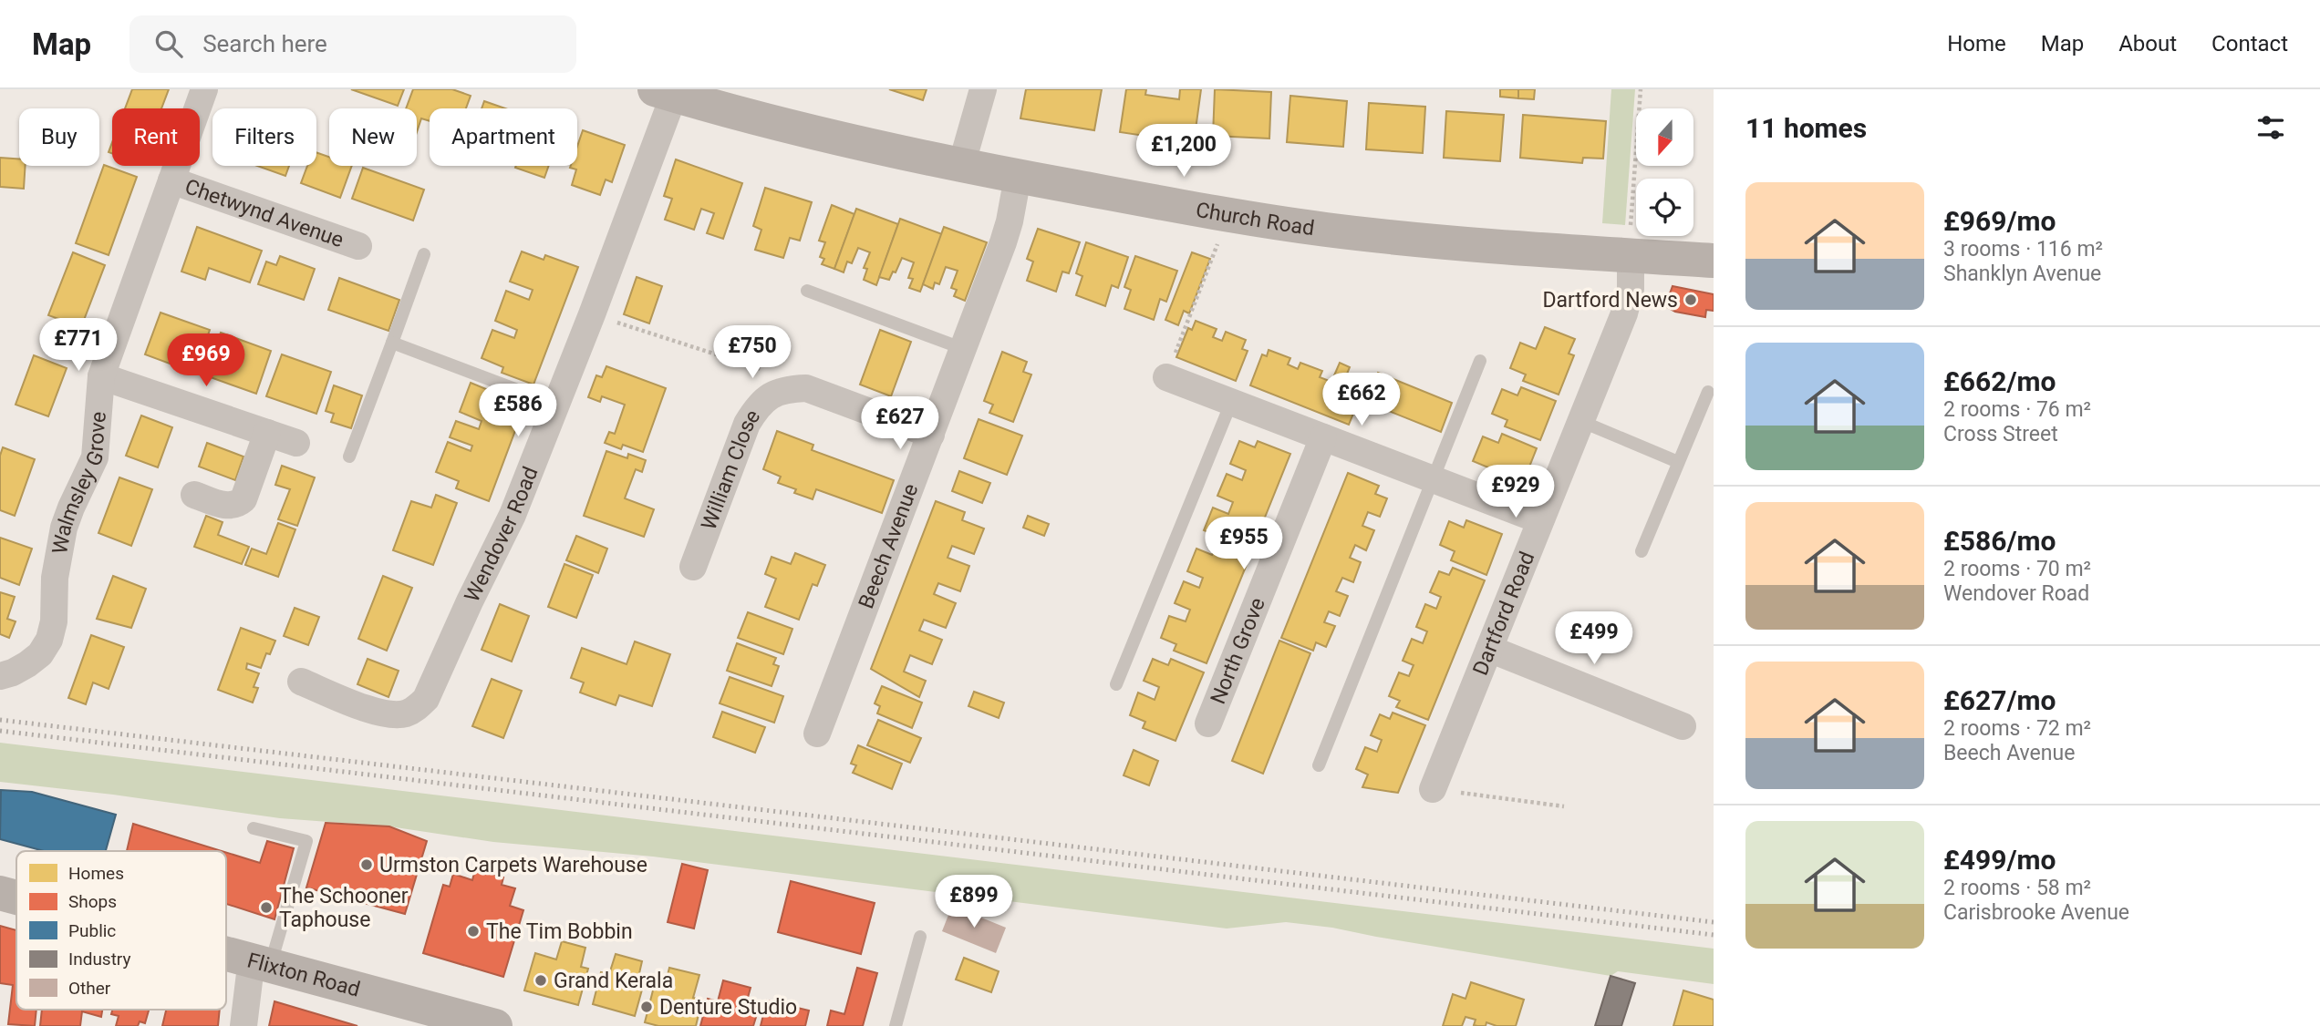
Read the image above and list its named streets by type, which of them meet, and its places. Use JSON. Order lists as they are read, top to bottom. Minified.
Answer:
{"streets":{"main road":["Church Road","Flixton Road"],"street":["Chetwynd Avenue","William Close","Walmsley Grove","Wendover Road","Beech Avenue","Dartford Road","North Grove"]},"crossings":[["Chetwynd Avenue","Walmsley Grove"],["Church Road","Wendover Road"],["Church Road","Beech Avenue"],["Church Road","Dartford Road"],["William Close","Beech Avenue"]],"places":["Dartford News","Urmston Carpets Warehouse","The Schooner Taphouse","The Tim Bobbin","Grand Kerala","Denture Studio"],"legend":["Homes","Shops","Public","Industry","Other"],"north":"bottom","page":{"header":"Map","search":"Search here","nav":["Home","Map","About","Contact"],"heading":"11 homes","chip":["Buy","Rent","Filters","New","Apartment"],"price":["£1,200","£771","£750","£969","£662","£586","£627","£929","£955","£499","£899"],"list":[{"name":"£969/mo","note":"3 rooms · 116 m² · Shanklyn Avenue"},{"name":"£662/mo","note":"2 rooms · 76 m² · Cross Street"},{"name":"£586/mo","note":"2 rooms · 70 m² · Wendover Road"},{"name":"£627/mo","note":"2 rooms · 72 m² · Beech Avenue"},{"name":"£499/mo","note":"2 rooms · 58 m² · Carisbrooke Avenue"}]}}
